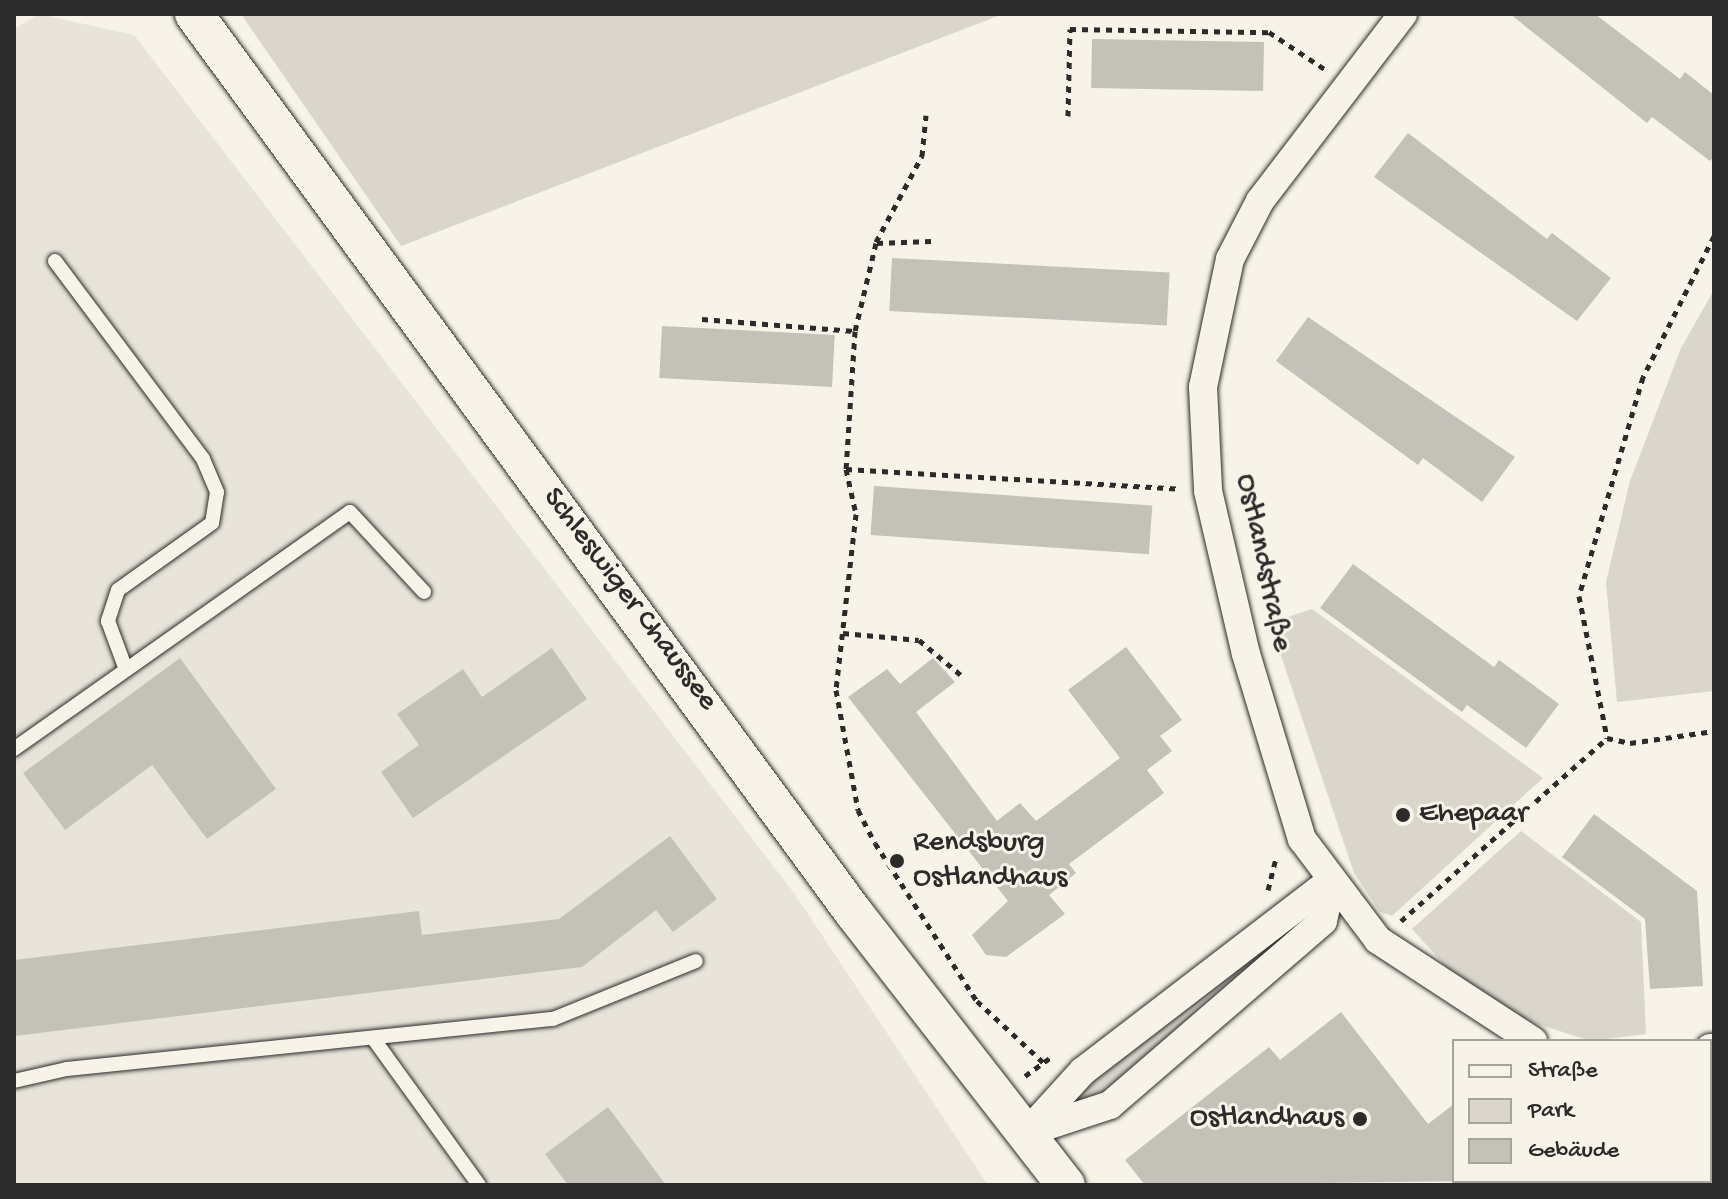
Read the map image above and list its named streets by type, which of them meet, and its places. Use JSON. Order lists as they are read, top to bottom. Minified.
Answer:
{"streets":{"main road":["Schleswiger Chaussee"],"street":["Ostlandstraße"]},"places":["Ehepaar","Rendsburg Ostlandhaus","Ostlandhaus"],"legend":["Straße","Park","Gebäude"]}
